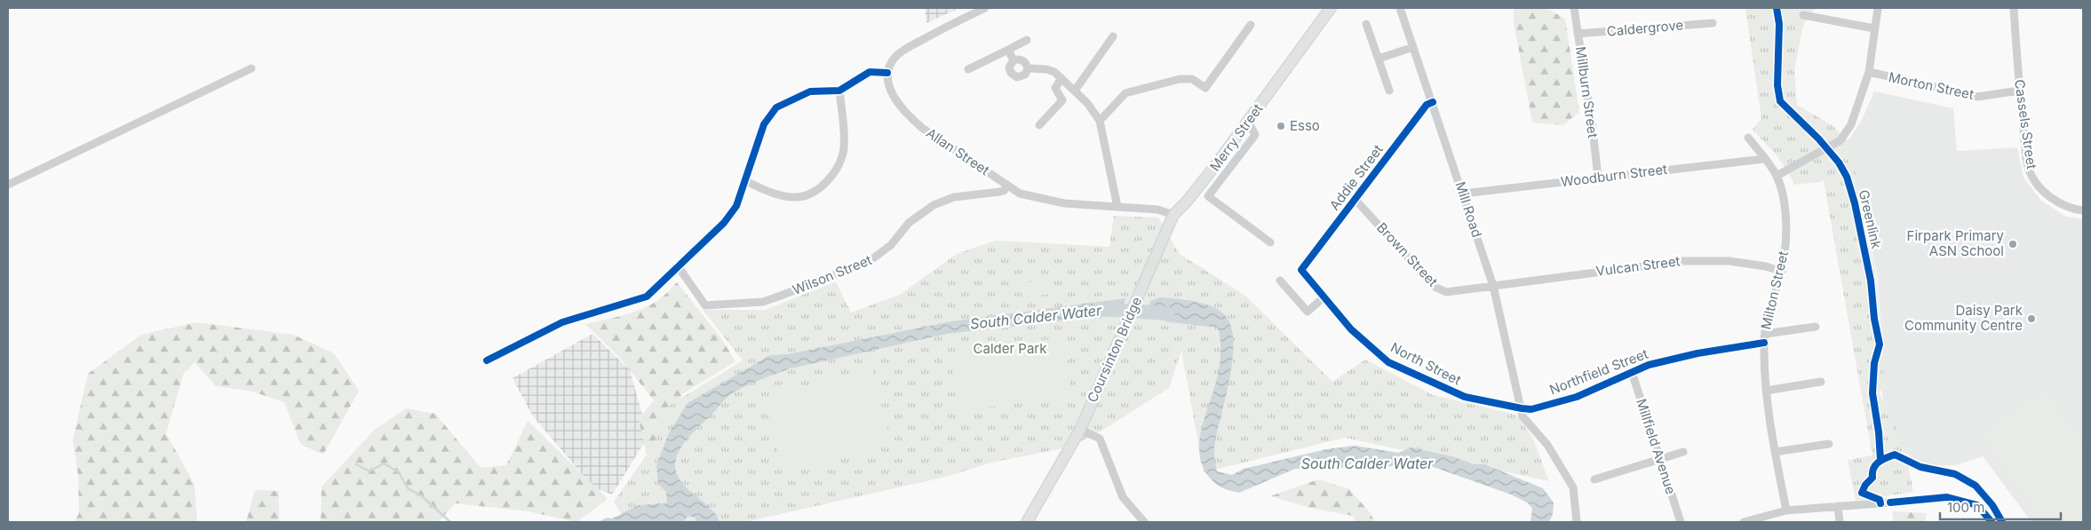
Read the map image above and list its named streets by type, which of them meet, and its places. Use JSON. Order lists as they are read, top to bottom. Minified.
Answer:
{"streets":{"main road":["Merry Street","Coursinton Bridge"],"street":["Caldergrove","Morton Street","Millburn Street","Cassels Street","Allan Street","Woodburn Street","Addie Street","Mill Road","Brown Street","Vulcan Street","Wilson Street","Milton Street","North Street","Northfield Street","Millfield Avenue"],"cycle path":["Greenlink"]},"crossings":[["Caldergrove","Millburn Street"],["Morton Street","Cassels Street"],["Millburn Street","Woodburn Street"],["Merry Street","Allan Street"],["Merry Street","Coursinton Bridge"],["Allan Street","Wilson Street"],["Woodburn Street","Mill Road"],["Woodburn Street","Milton Street"],["Addie Street","Mill Road"],["Addie Street","Brown Street"],["Addie Street","North Street"],["Mill Road","Brown Street"],["Mill Road","Vulcan Street"],["Mill Road","North Street"],["Mill Road","Northfield Street"],["Brown Street","Vulcan Street"],["Vulcan Street","Milton Street"],["Milton Street","Northfield Street"],["North Street","Northfield Street"],["Northfield Street","Millfield Avenue"]],"water":["South Calder Water"],"parks":["Calder Park"],"places":["Esso","Firpark Primary ASN School","Daisy Park Community Centre"],"scale_bar":"100 m"}
